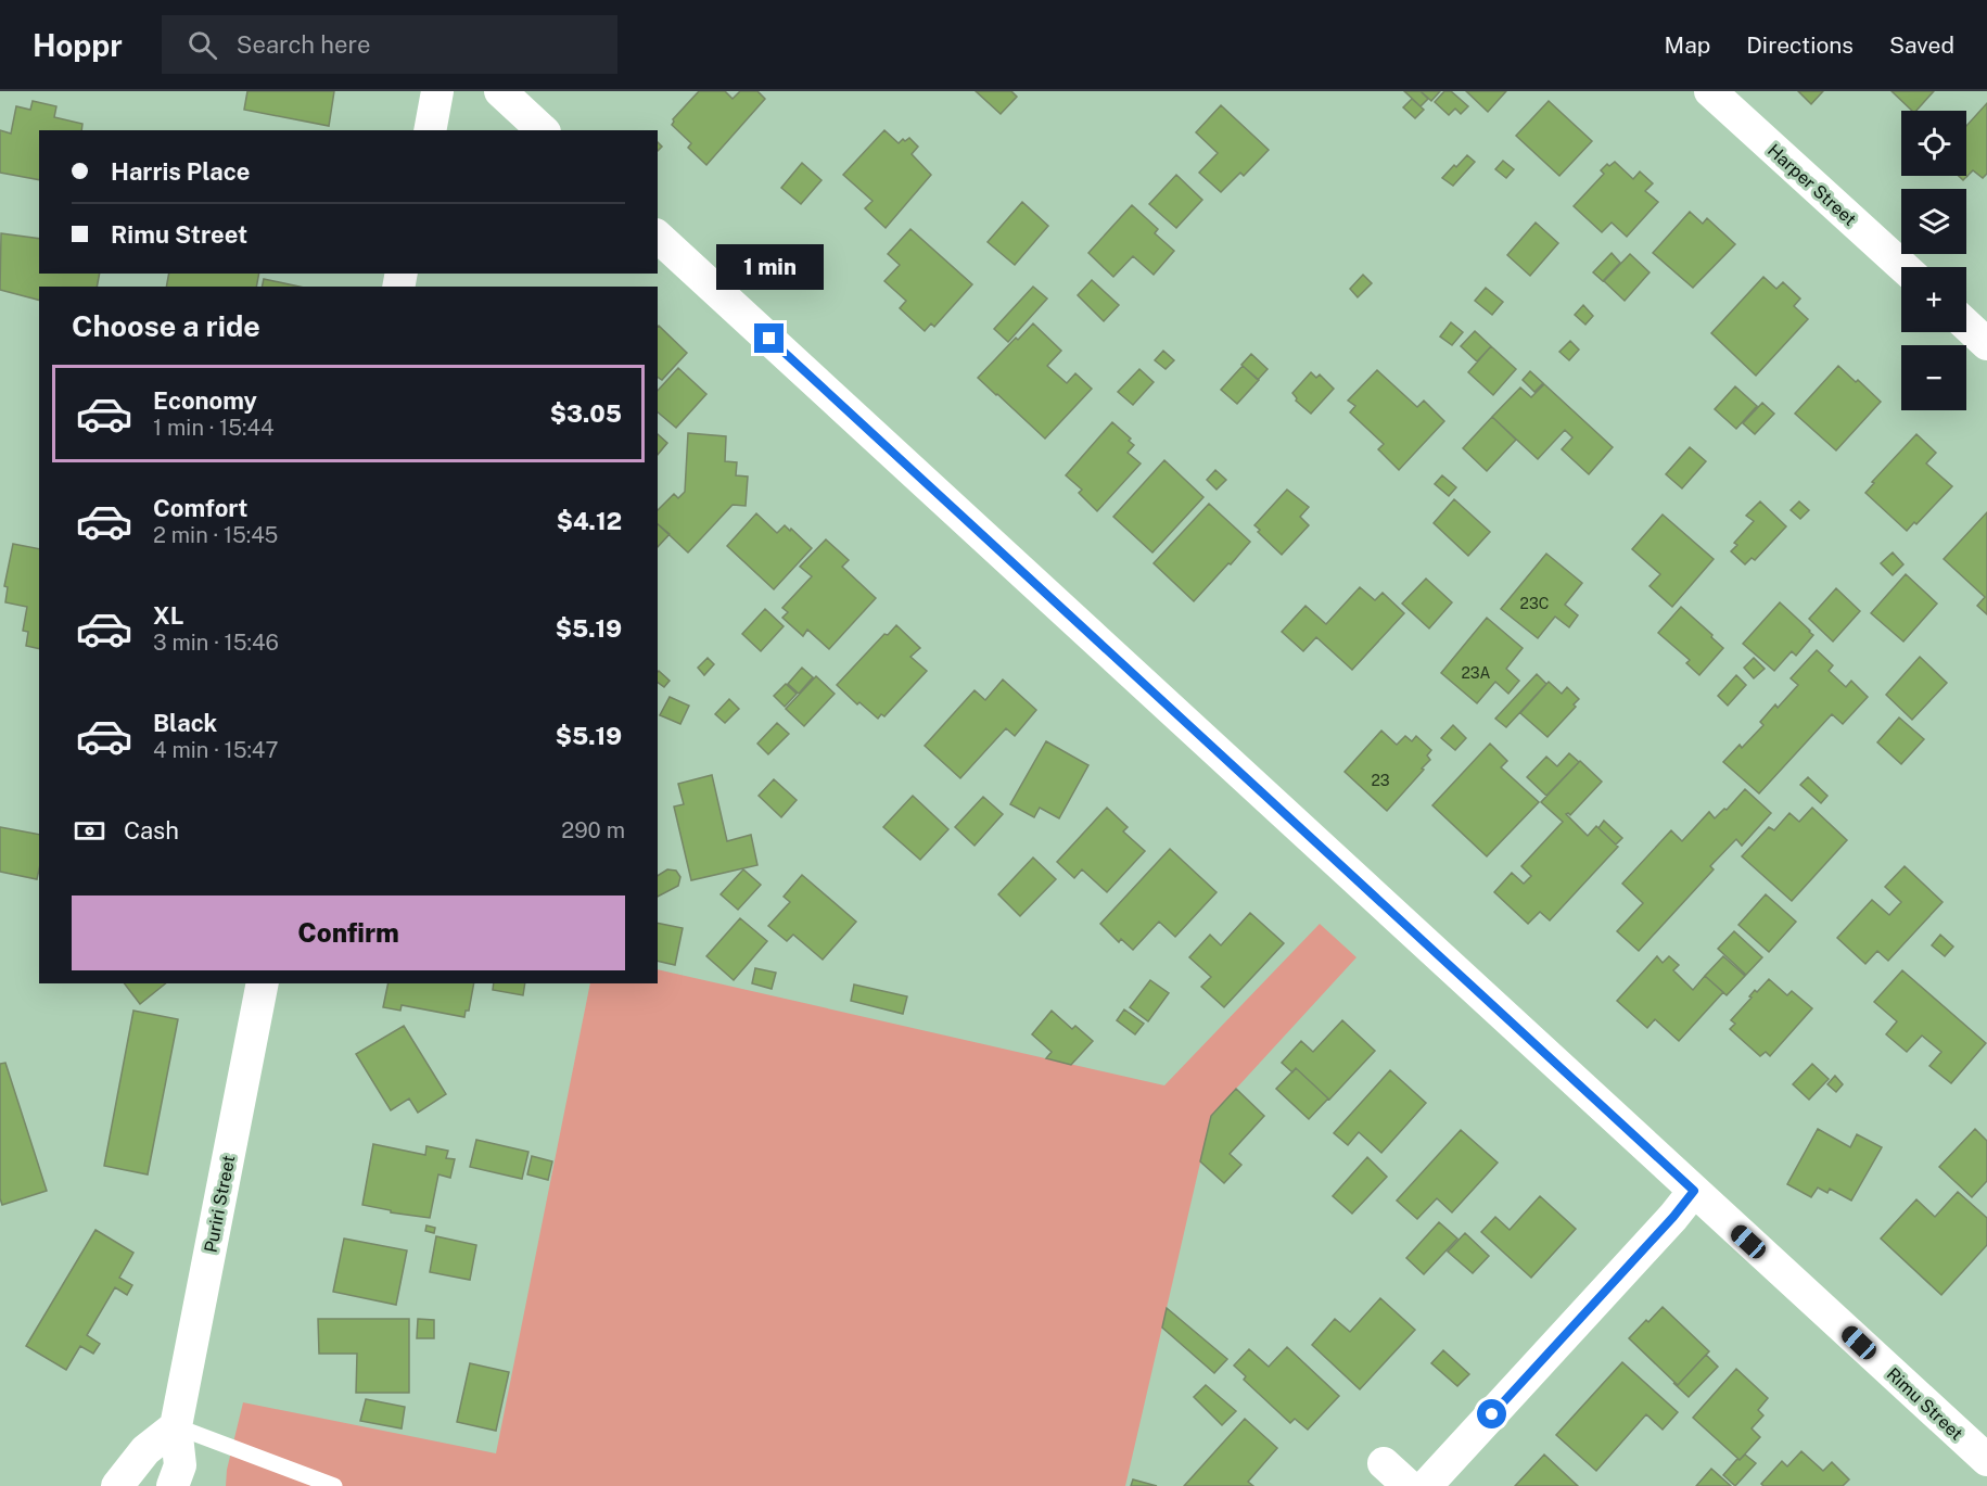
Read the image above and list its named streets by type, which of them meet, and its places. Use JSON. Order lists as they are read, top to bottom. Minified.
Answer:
{"streets":{"street":["Harper Street","Puriri Street","Rimu Street"]},"house_numbers":["23C","23A","23"],"page":{"header":"Hoppr","search":"Search here","nav":["Map","Directions","Saved"],"map_buttons":["+","−"],"banner":["Harris Place","Rimu Street"],"bubble":"1 min","heading":"Choose a ride","list":[{"name":"Economy","note":"1 min · 15:44","value":"$3.05"},{"name":"Comfort","note":"2 min · 15:45","value":"$4.12"},{"name":"XL","note":"3 min · 15:46","value":"$5.19"},{"name":"Black","note":"4 min · 15:47","value":"$5.19"}],"pay":["Cash","290 m"],"buttons":"Confirm"}}
